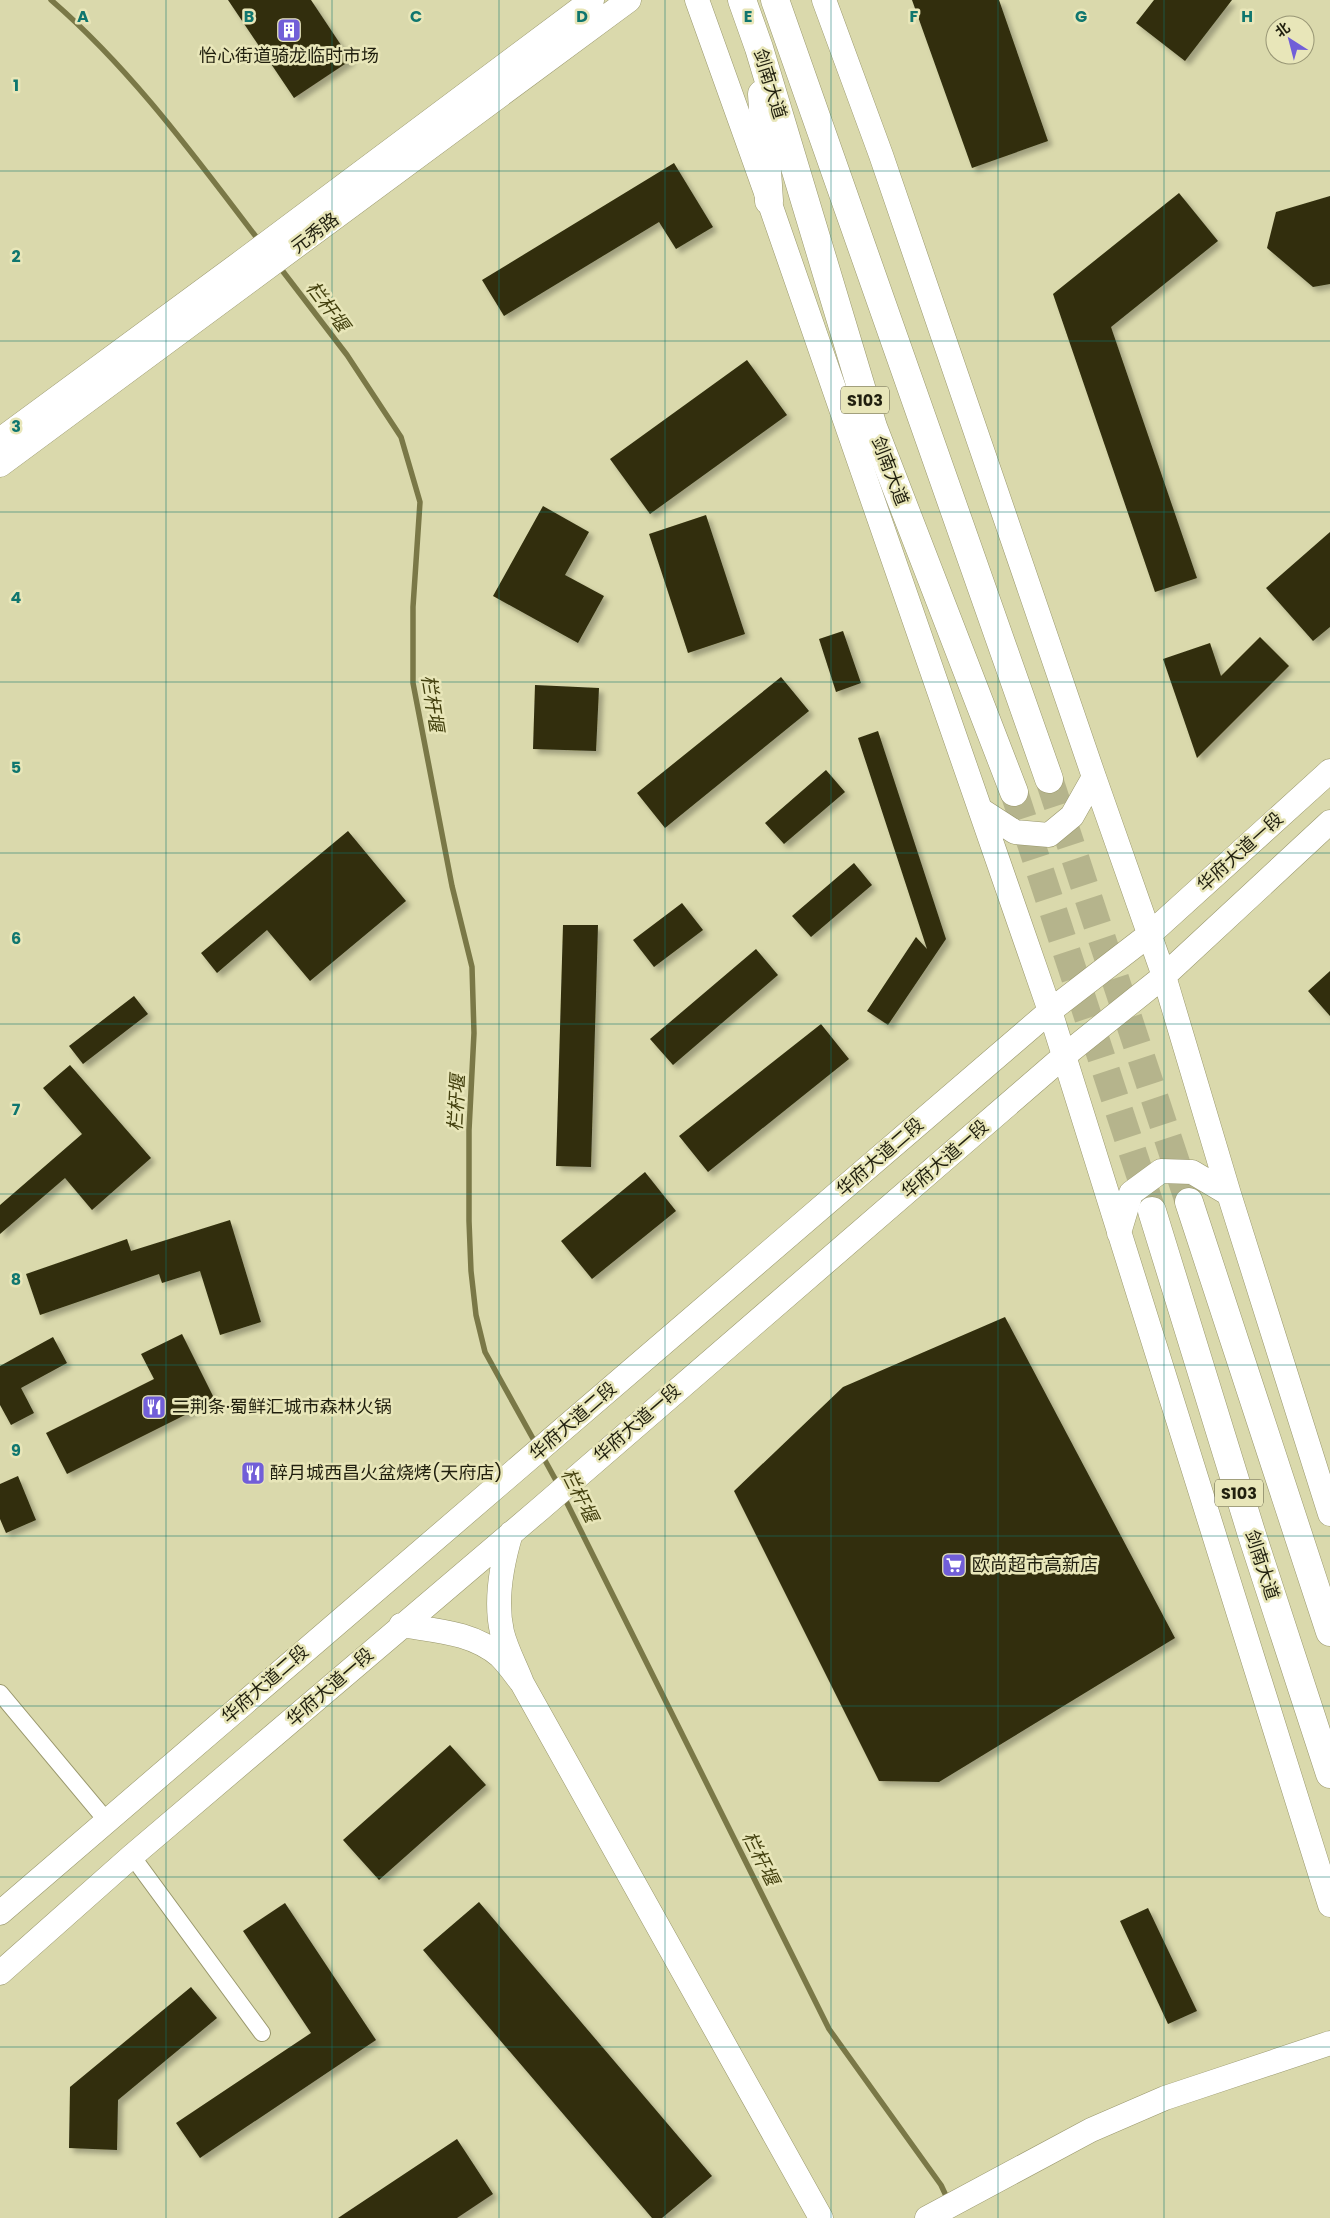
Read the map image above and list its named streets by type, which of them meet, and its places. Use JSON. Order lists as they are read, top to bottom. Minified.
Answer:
{"streets":{"highway":["剑南大道","S103"],"main road":["元秀路","华府大道一段","华府大道二段"]},"crossings":[["华府大道一段","华府大道二段"]],"water":["栏杆堰"],"places":{"building":["怡心街道骑龙临时市场"],"restaurant":["二荆条·蜀鲜汇城市森林火锅","醉月城西昌火盆烧烤(天府店)"],"supermarket":["欧尚超市高新店"]},"north":"top left","grid":{"columns":["A","B","C","D","E","F","G","H"],"rows":["1","2","3","4","5","6","7","8","9"]}}
